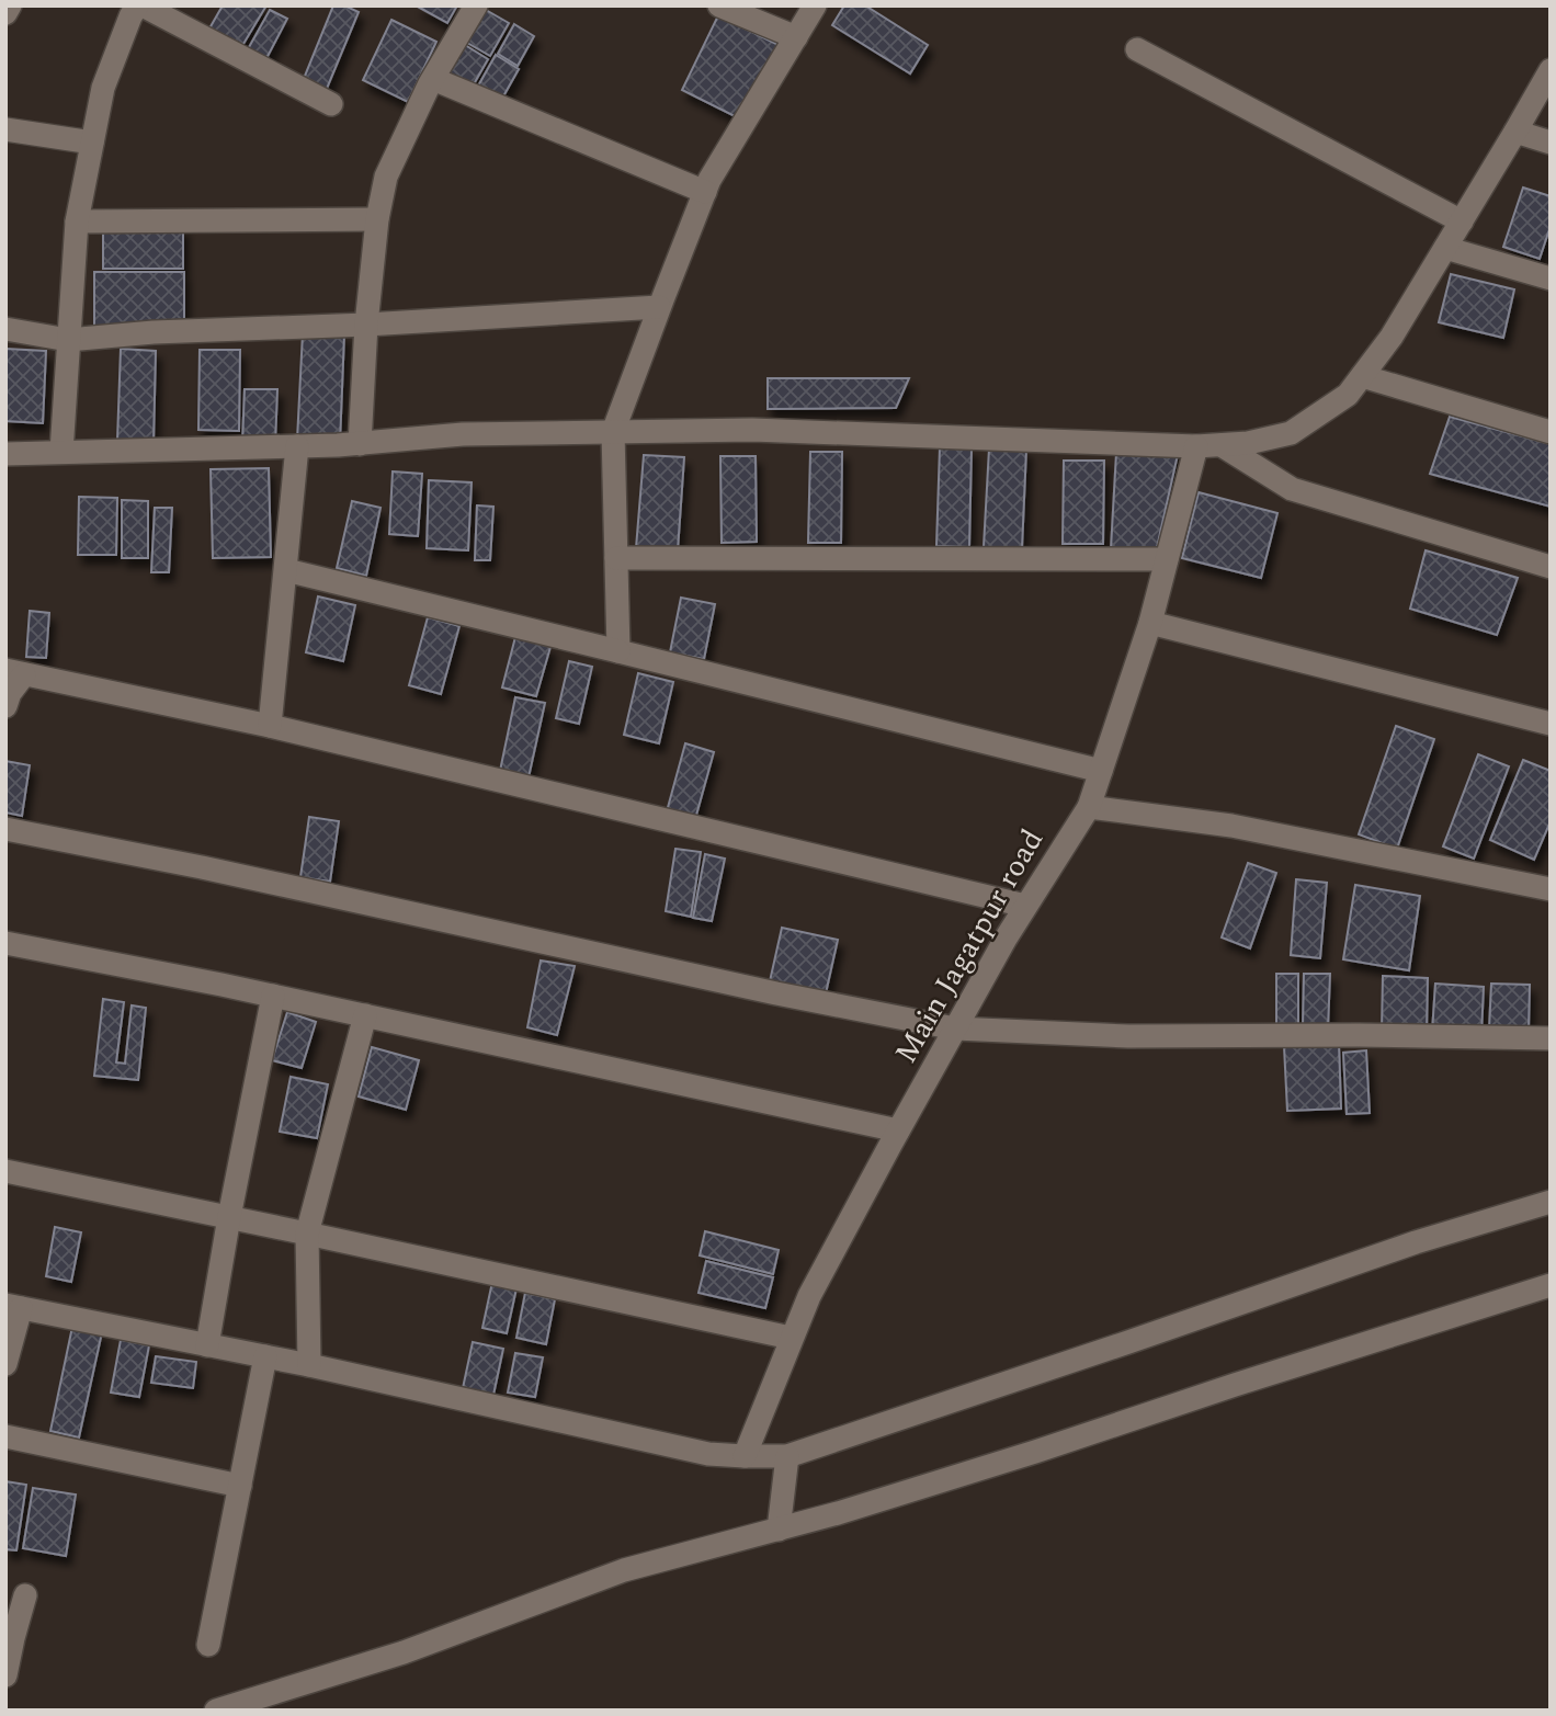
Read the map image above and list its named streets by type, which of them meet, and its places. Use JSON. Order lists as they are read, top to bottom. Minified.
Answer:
{"streets":{"street":["Main Jagatpur road"]}}
